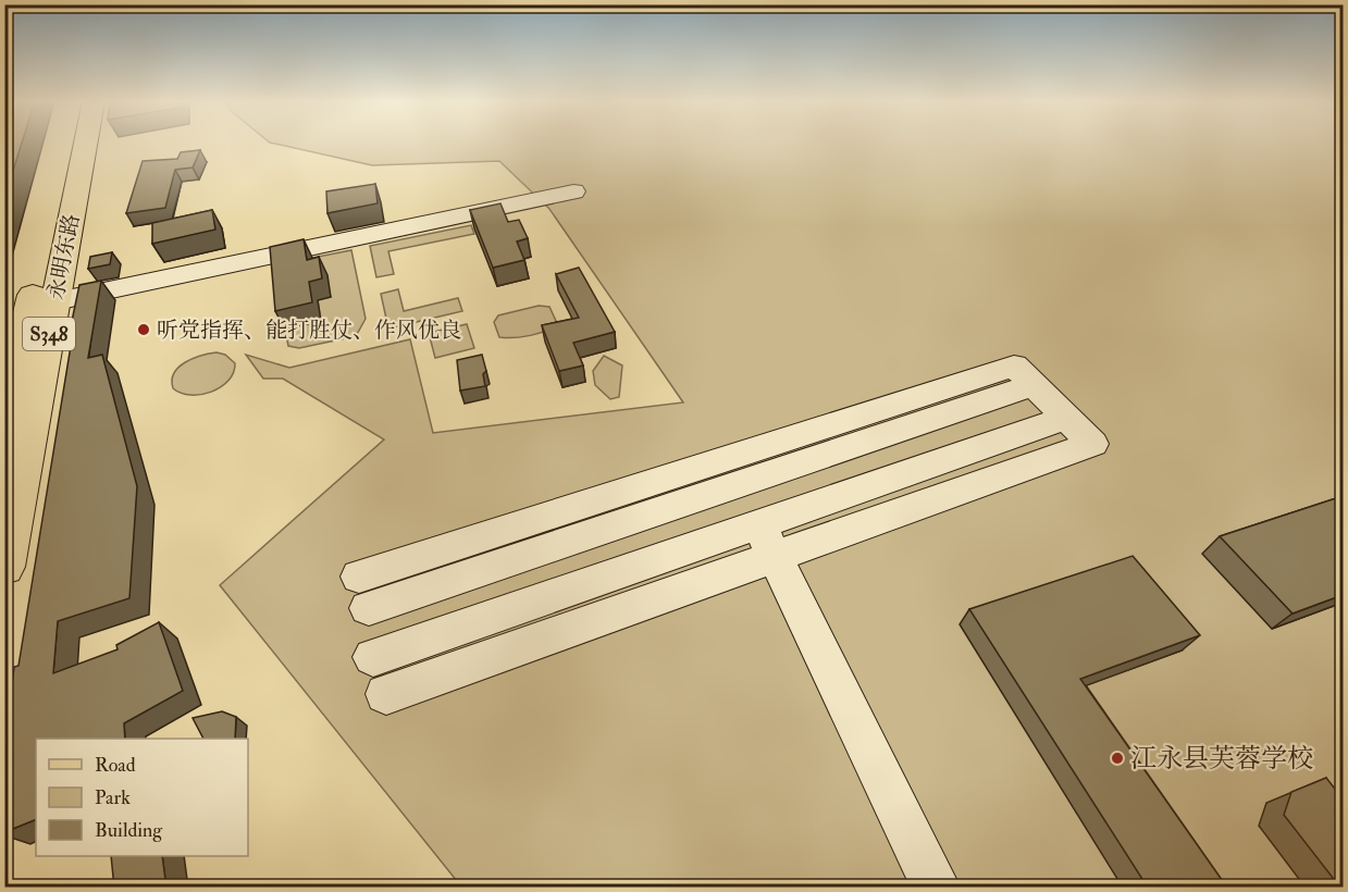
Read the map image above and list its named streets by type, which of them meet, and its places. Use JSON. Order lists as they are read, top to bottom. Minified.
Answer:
{"streets":{"main road":["永明东路","S348"]},"places":["听党指挥、能打胜仗、作风优良","江永县芙蓉学校"],"legend":["Road","Park","Building"]}
